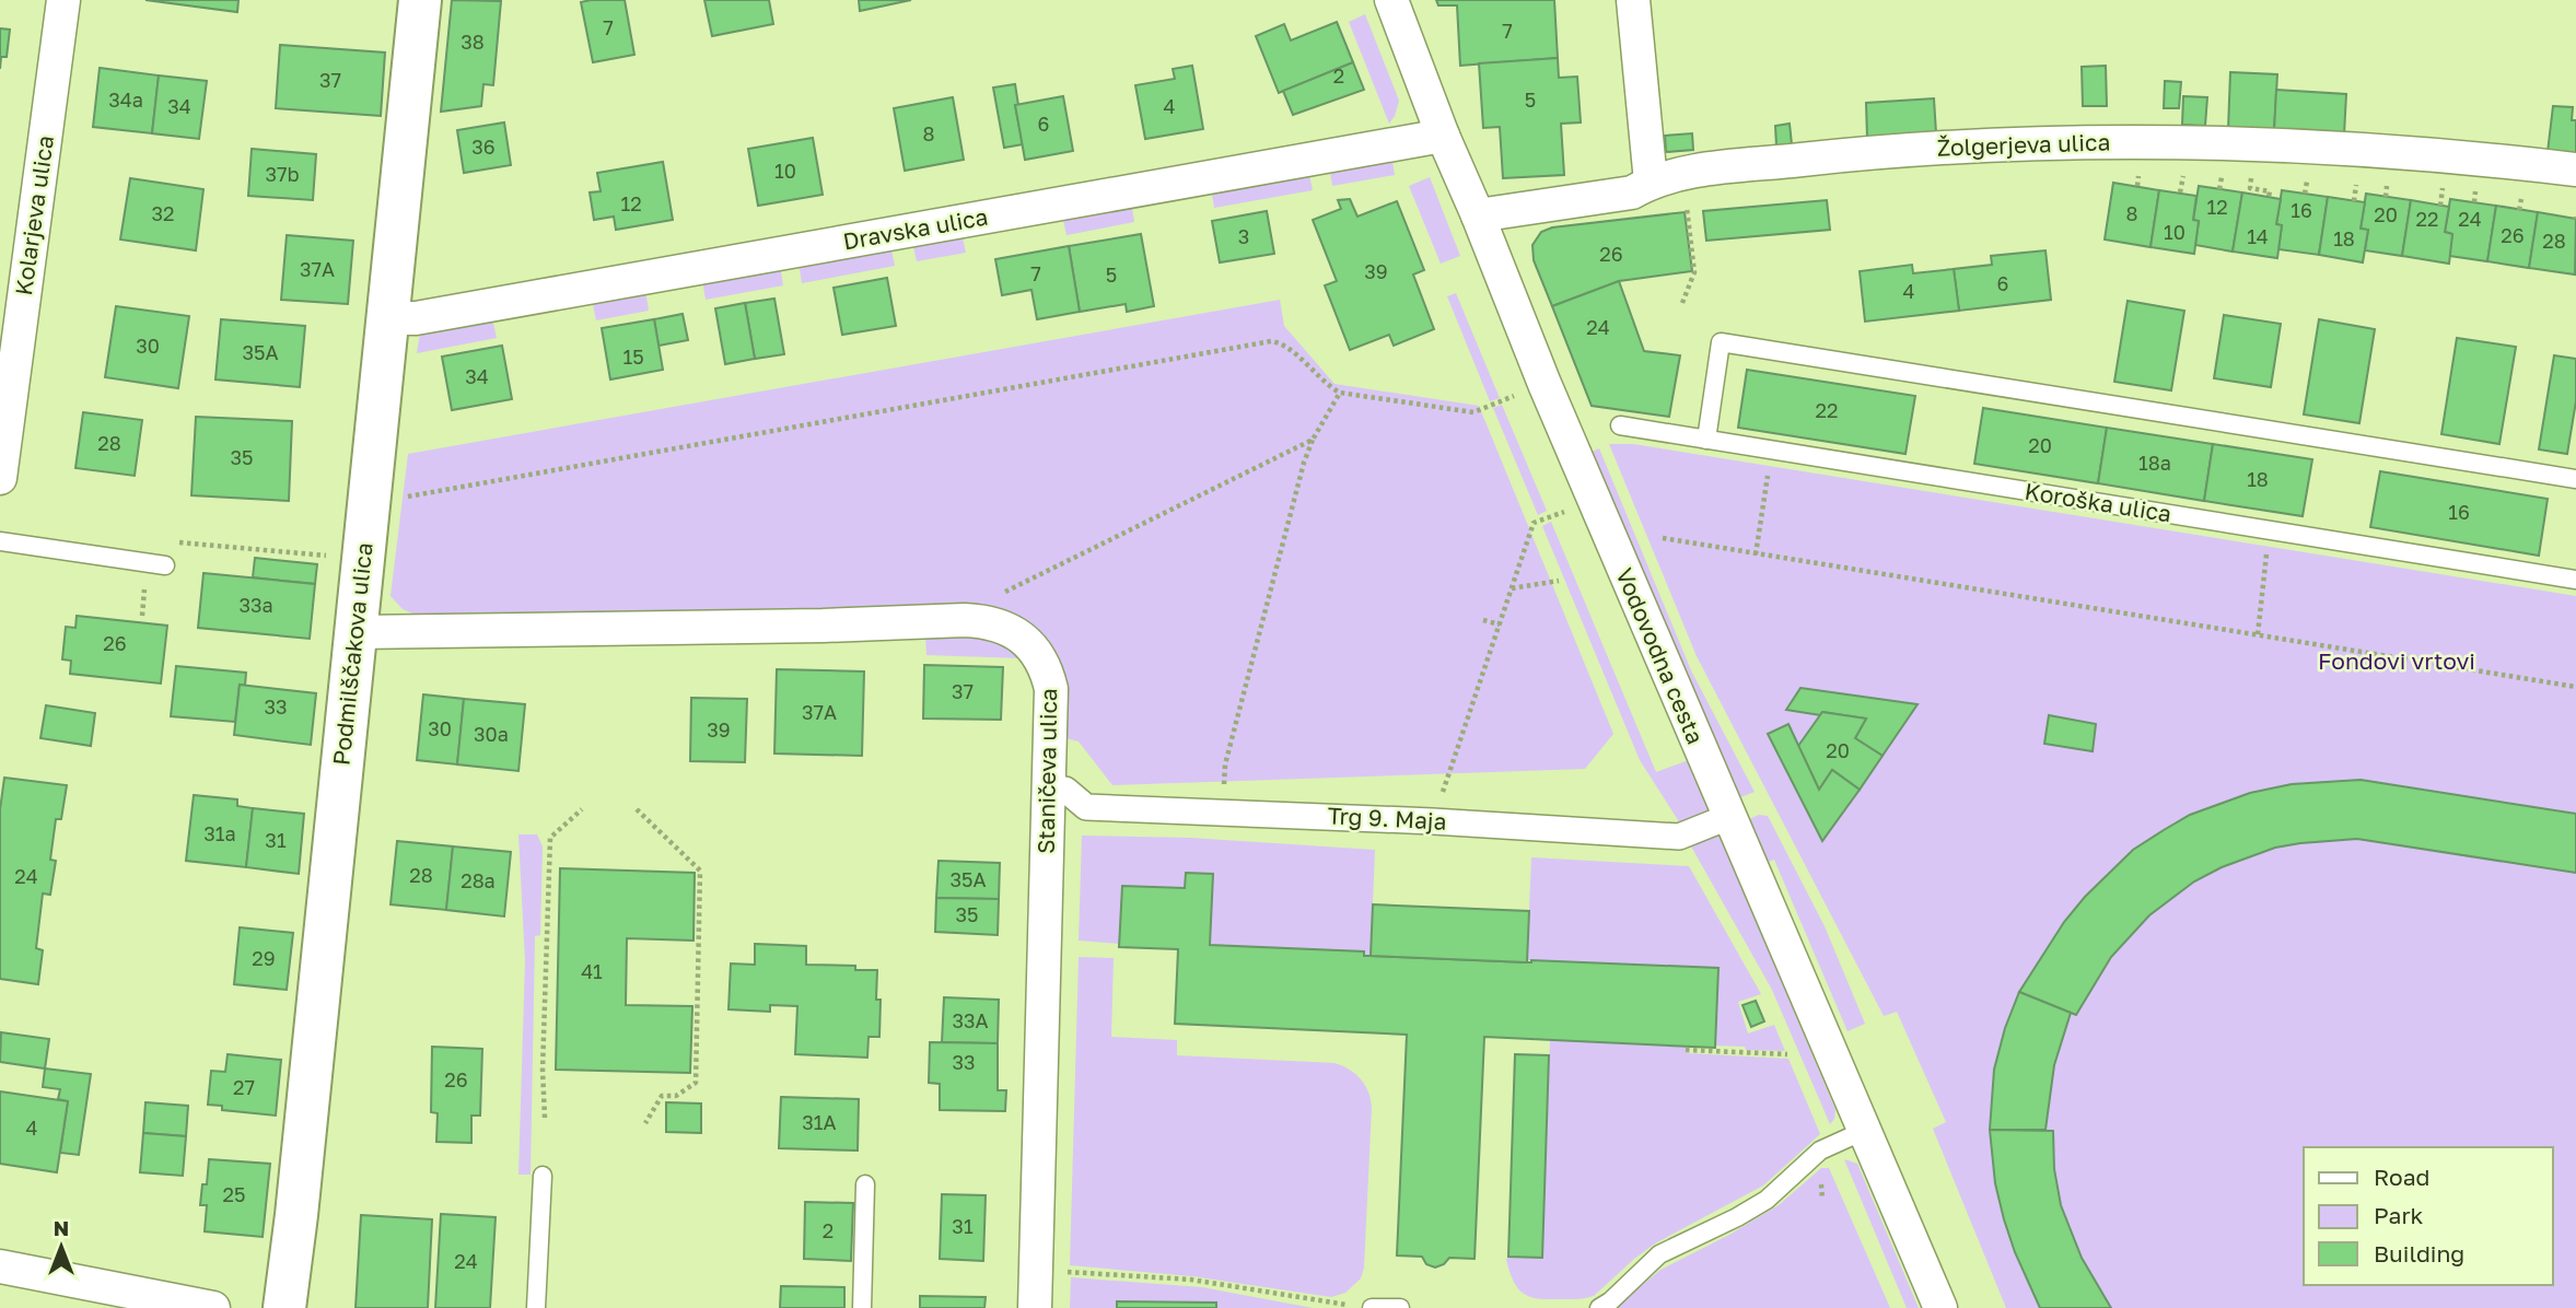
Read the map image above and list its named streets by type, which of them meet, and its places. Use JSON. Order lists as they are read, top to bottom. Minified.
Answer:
{"streets":{"street":["Žolgerjeva ulica","Kolarjeva ulica","Dravska ulica","Podmilščakova ulica","Vodovodna cesta","Staničeva ulica","Trg 9. Maja"],"lane":["Koroška ulica"]},"crossings":[["Žolgerjeva ulica","Vodovodna cesta"],["Dravska ulica","Podmilščakova ulica"],["Dravska ulica","Vodovodna cesta"],["Podmilščakova ulica","Staničeva ulica"],["Vodovodna cesta","Trg 9. Maja"],["Staničeva ulica","Trg 9. Maja"]],"parks":["Fondovi vrtovi"],"house_numbers":["7","7","38","2","37","34a","5","34","4","6","8","36","10","37b","12","12","16","32","8","20","22","24","10","26","3","14","18","28","26","37A","39","7","5","6","4","24","30","35A","15","34","22","28","20","35","18a","18","16","33a","26","37","33","37A","30","39","30a","20","31a","31","28","24","35A","28a","35","29","41","33A","33","26","27","31A","4","25","31","2","24"],"legend":["Road","Park","Building"],"north":"top"}
